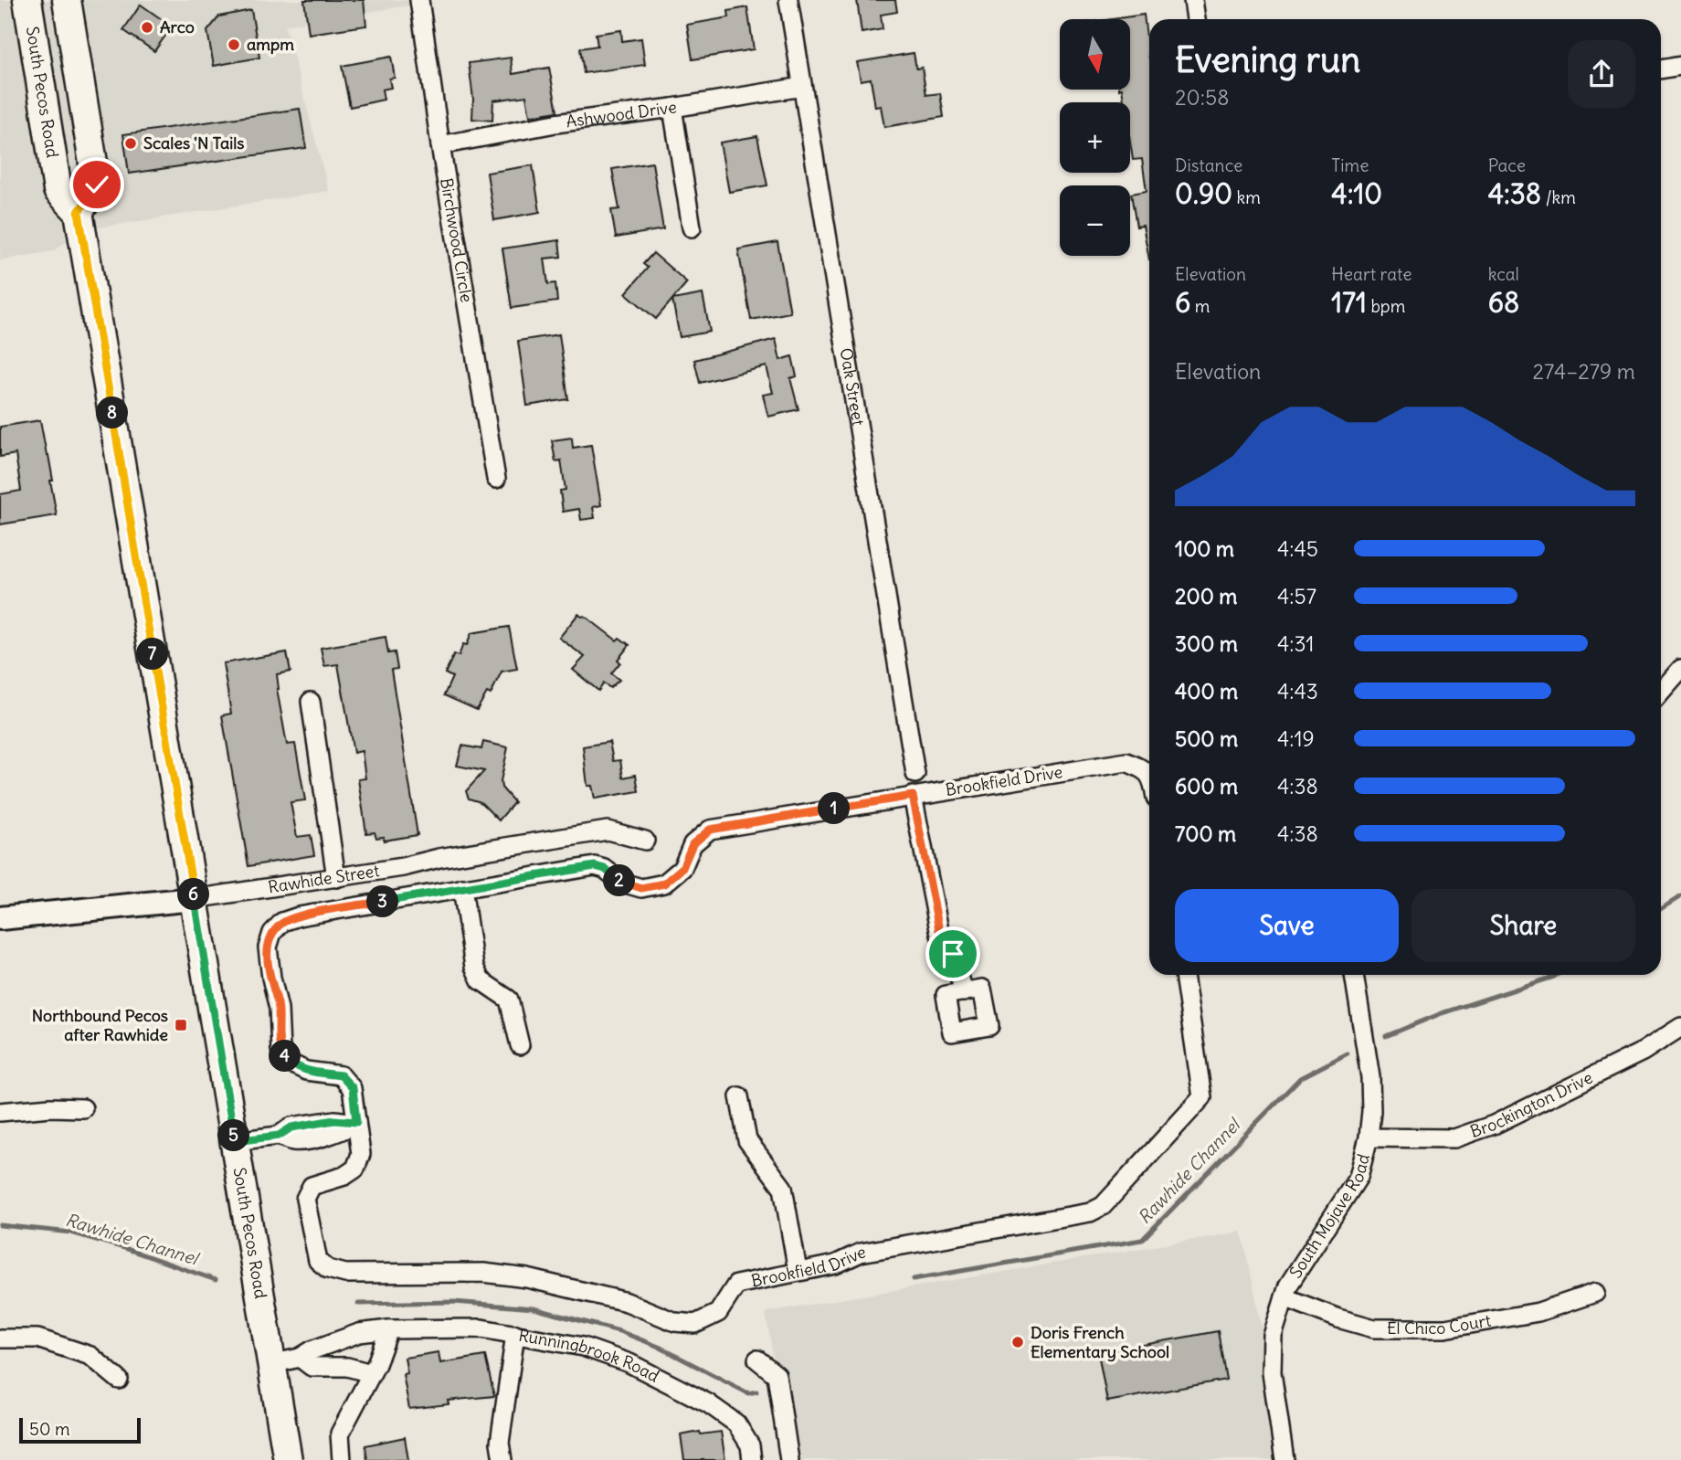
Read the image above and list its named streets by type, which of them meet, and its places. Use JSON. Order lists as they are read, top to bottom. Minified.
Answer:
{"streets":{"main road":["South Pecos Road"],"street":["Ashwood Drive","Birchwood Circle","Oak Street","Brookfield Drive","Rawhide Street","Brockington Drive","South Mojave Road","El Chico Court","Runningbrook Road"]},"crossings":[["South Pecos Road","Rawhide Street"],["South Pecos Road","Runningbrook Road"],["Ashwood Drive","Birchwood Circle"],["Ashwood Drive","Oak Street"],["Brockington Drive","South Mojave Road"],["South Mojave Road","El Chico Court"]],"water":["Rawhide Channel"],"places":{"other":["Arco","ampm","Scales 'N Tails","Doris French Elementary School"],"transit":["Northbound Pecos after Rawhide"]},"scale_bar":"50 m","north":"bottom","page":{"map_buttons":["+","−"],"heading":["Evening run","20:58"],"stats":[["Distance","0.90 km"],["Time","4:10"],["Pace","4:38 /km"],["Elevation","6 m"],["Heart rate","171 bpm"],["kcal","68"]],"chart":["Elevation","274–279 m"],"pins":["8","7","1","2","6","3","4","5"],"list":[{"name":"100 m","note":"4:45"},{"name":"200 m","note":"4:57"},{"name":"300 m","note":"4:31"},{"name":"400 m","note":"4:43"},{"name":"500 m","note":"4:19"},{"name":"600 m","note":"4:38"},{"name":"700 m","note":"4:38"}],"buttons":["Save","Share"],"scale":"50 m"}}
